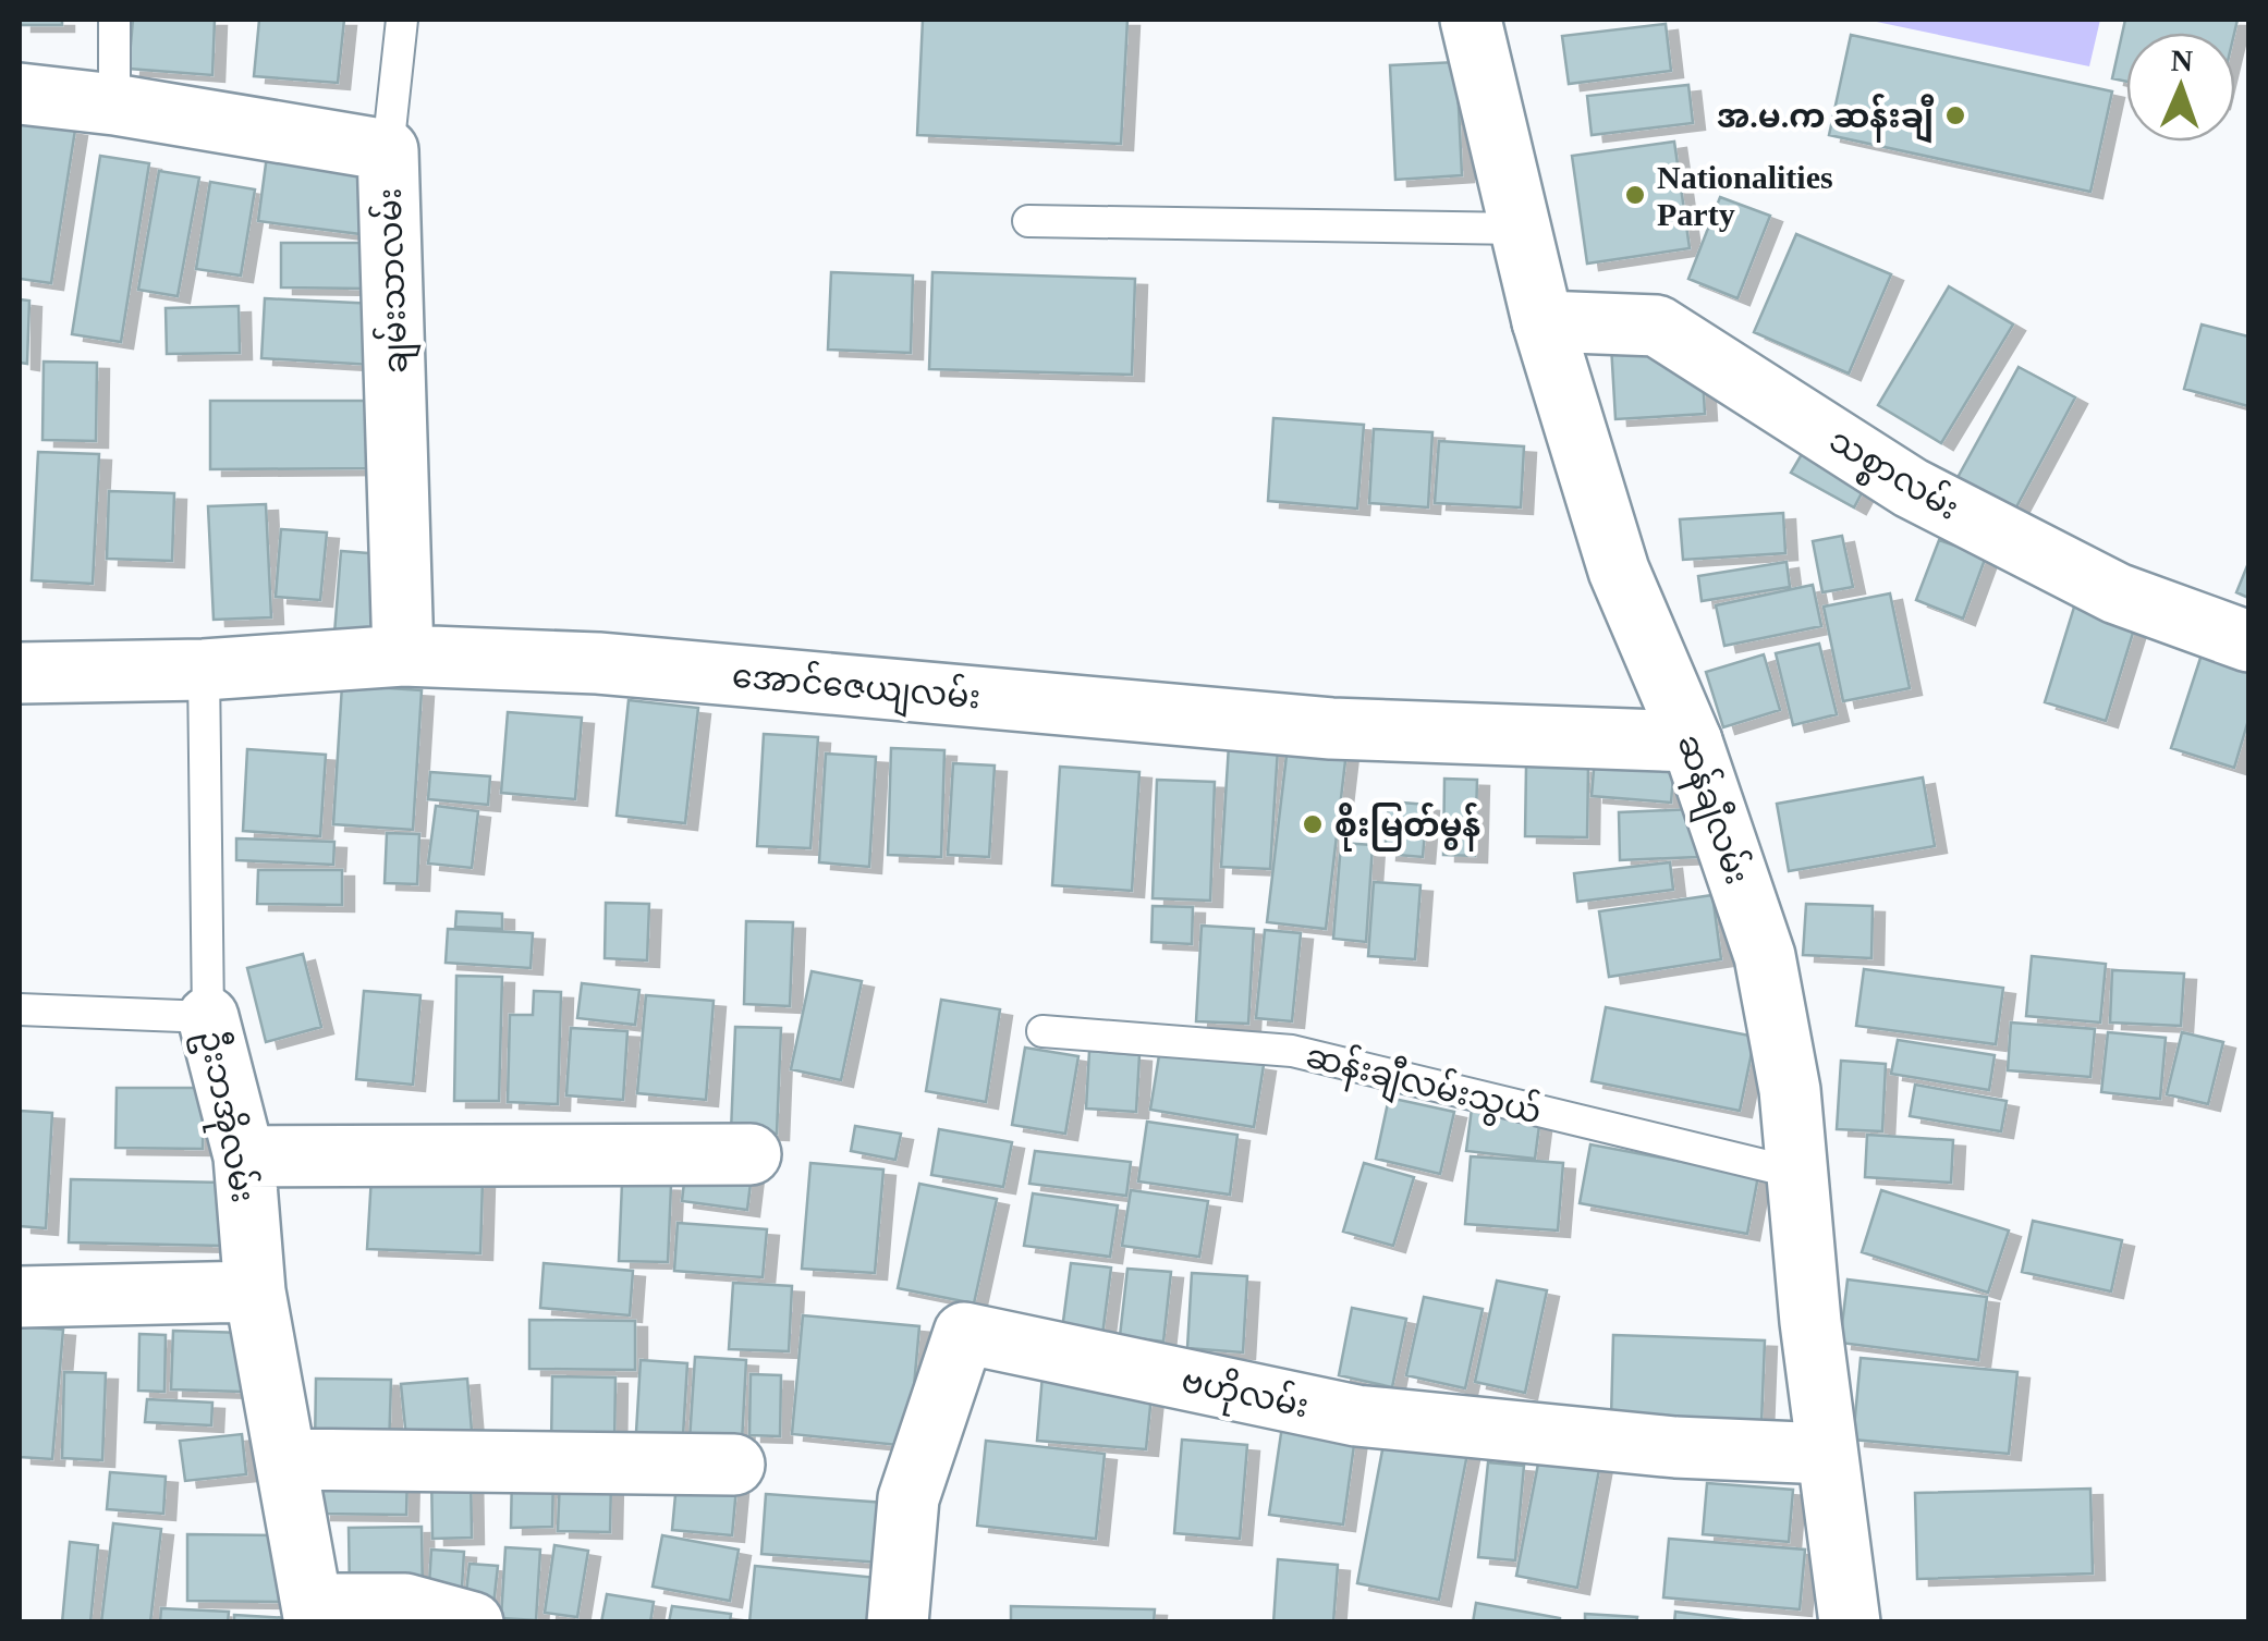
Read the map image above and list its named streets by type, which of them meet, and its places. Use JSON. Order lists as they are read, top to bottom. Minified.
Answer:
{"streets":{"street":["ချမ်းသာလမ်း","သစ္စာလမ်း","အောင်ဇေယျလမ်း","ဆန်ချီလမ်း","ဦးဘအိုလမ်း","ဗဟိုလမ်း"],"lane":["ဆန်းချီလမ်းသွယ်"]},"crossings":[["ချမ်းသာလမ်း","အောင်ဇေယျလမ်း"],["သစ္စာလမ်း","ဆန်ချီလမ်း"],["အောင်ဇေယျလမ်း","ဆန်ချီလမ်း"],["အောင်ဇေယျလမ်း","ဦးဘအိုလမ်း"],["ဆန်ချီလမ်း","ဆန်းချီလမ်းသွယ်"],["ဆန်ချီလမ်း","ဗဟိုလမ်း"]],"places":["အ.မ.က ဆန်းချီ","Nationalities Party","စိုးမြတ်မွန်"],"north":"top"}
